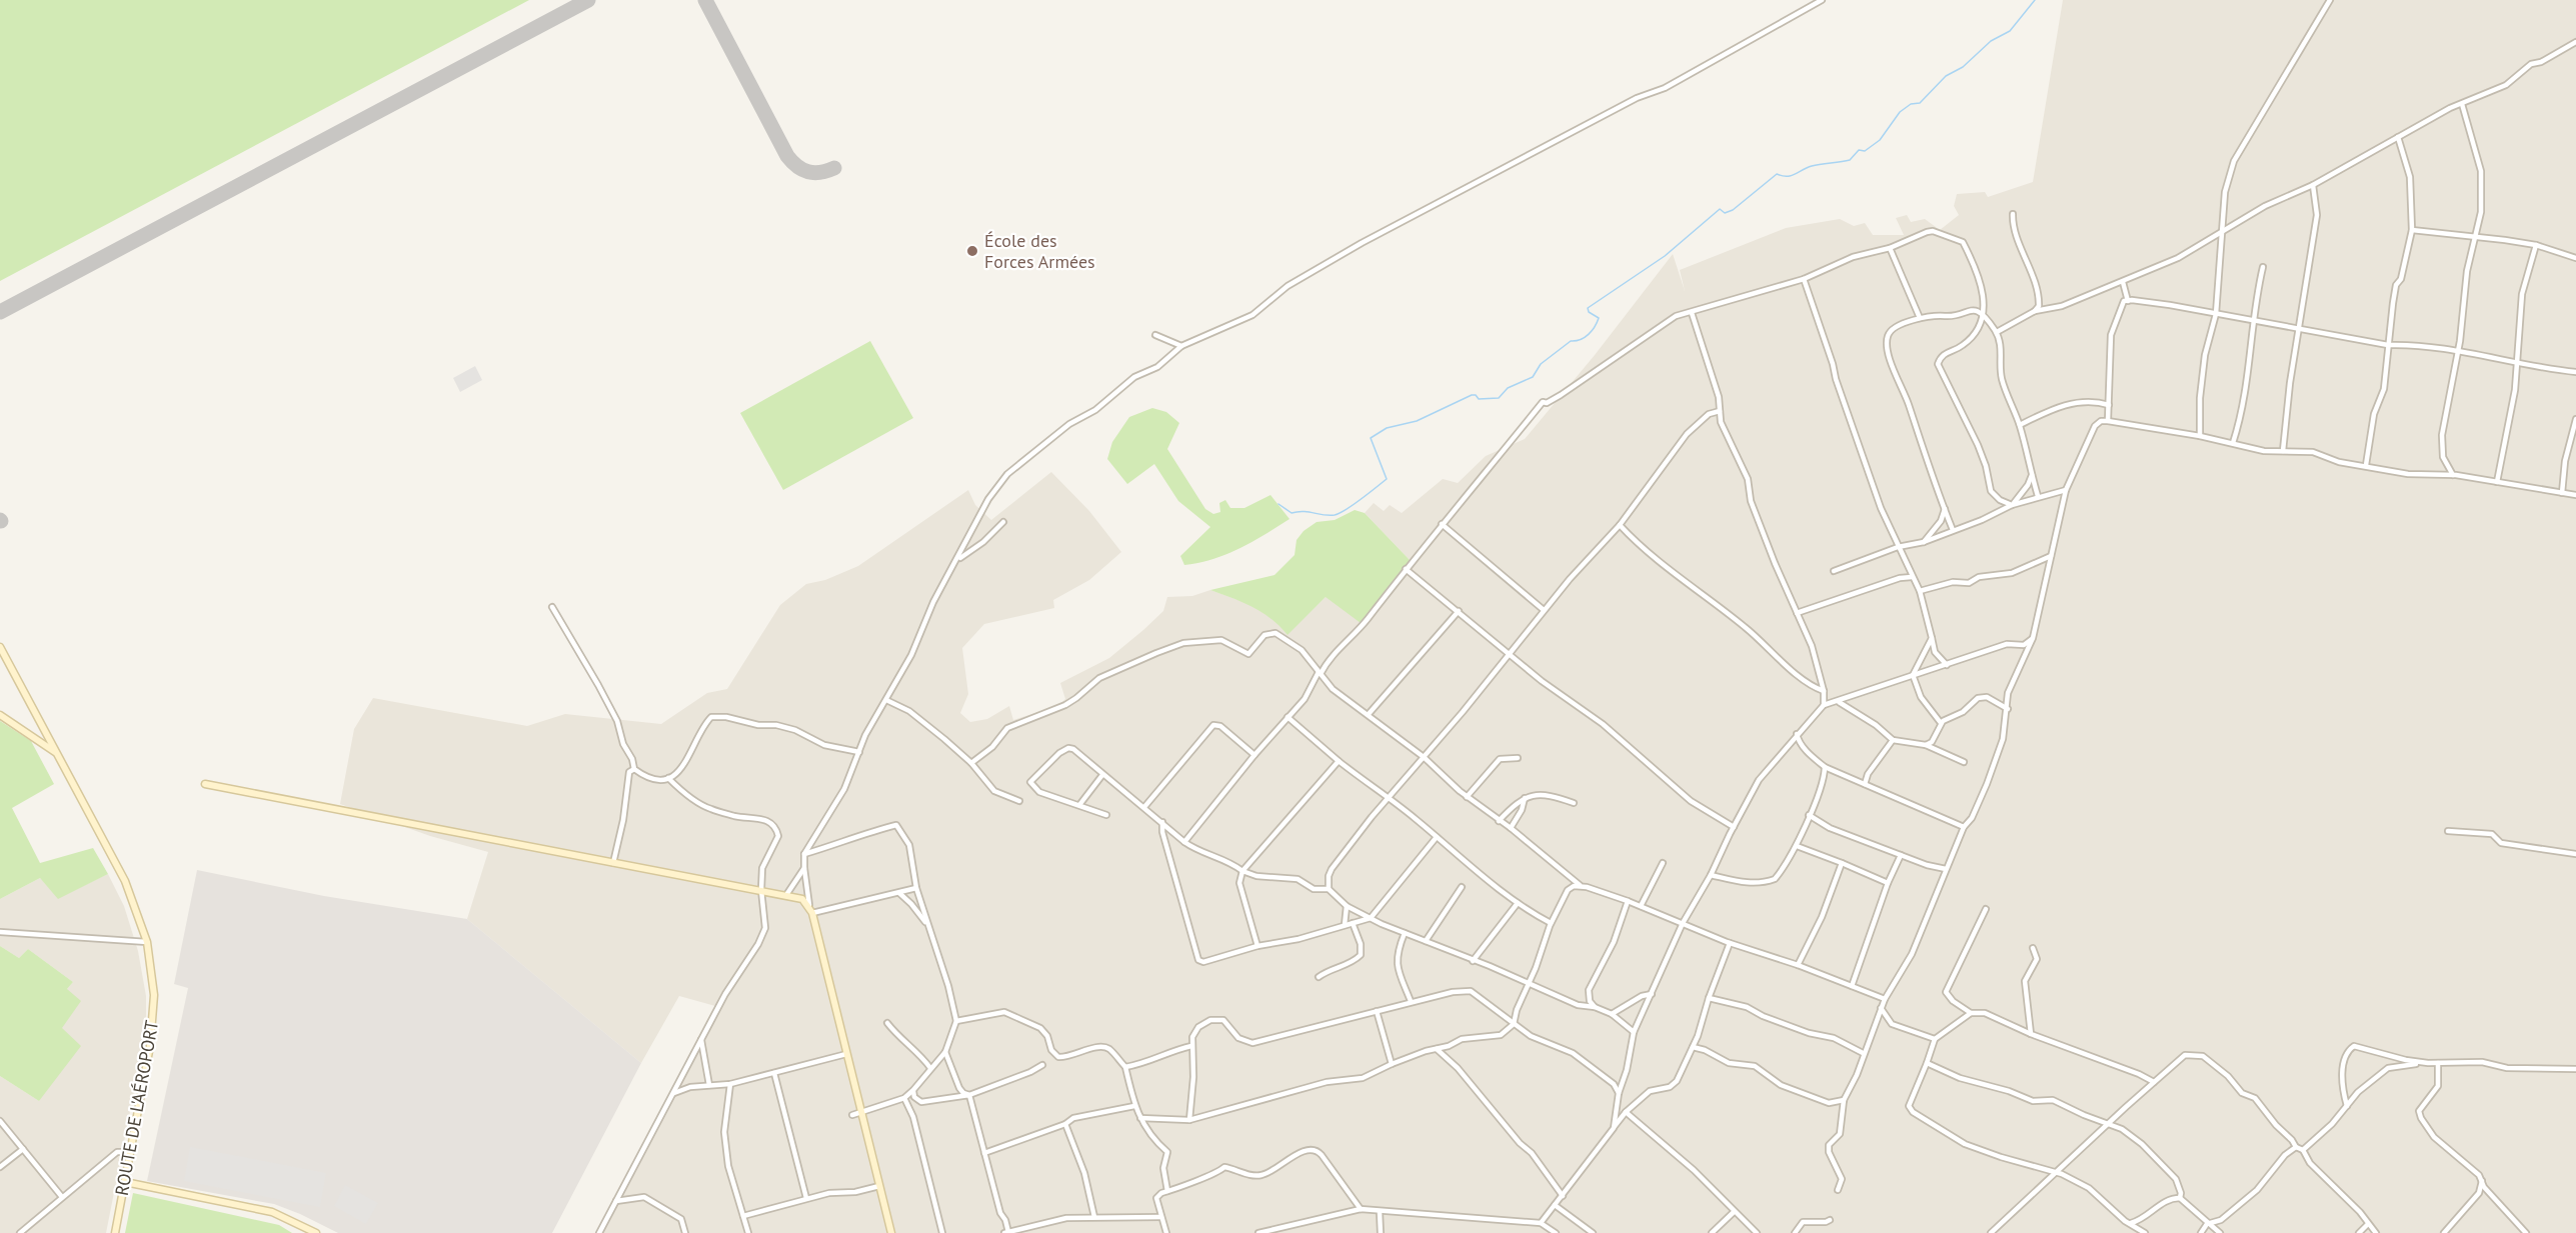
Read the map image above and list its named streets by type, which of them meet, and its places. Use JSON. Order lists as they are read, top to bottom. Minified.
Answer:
{"streets":{"street":["ROUTE DE L'AÉROPORT"]},"places":["École des Forces Armées"]}
